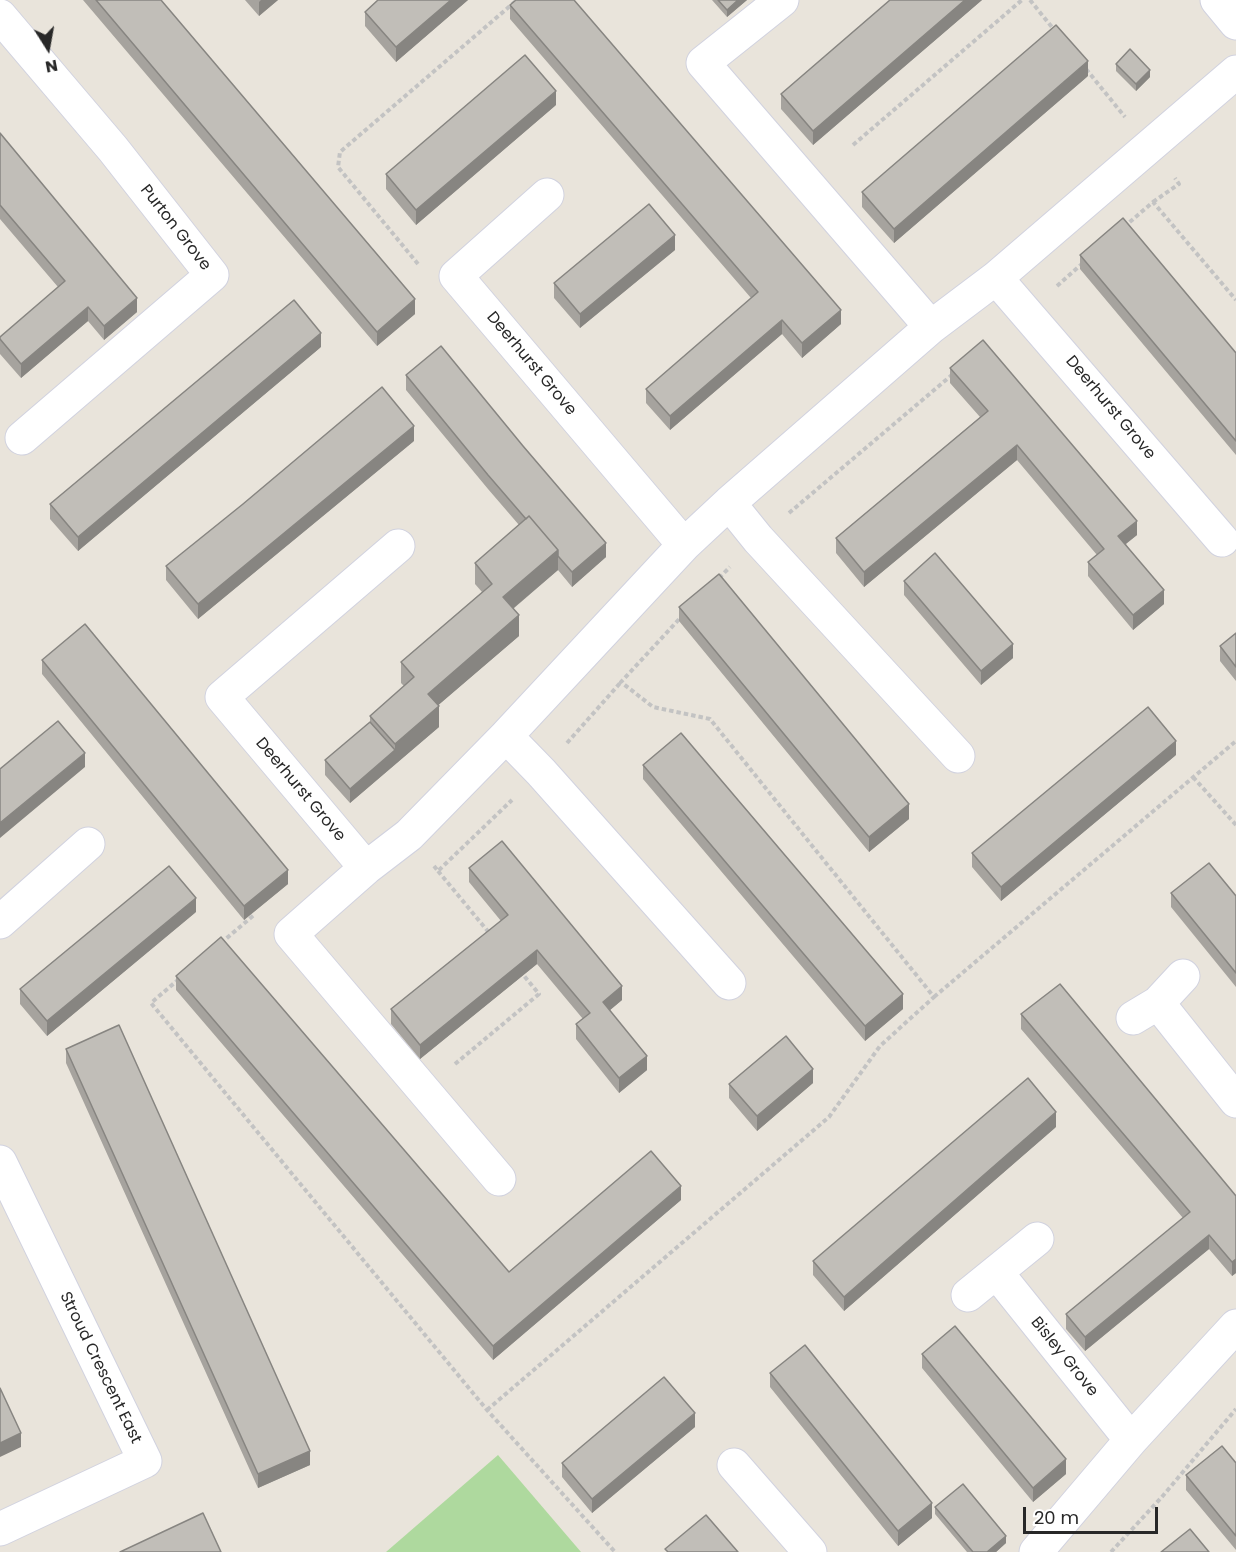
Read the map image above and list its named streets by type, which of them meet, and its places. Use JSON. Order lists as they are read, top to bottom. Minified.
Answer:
{"streets":{"street":["Purton Grove","Deerhurst Grove","Bisley Grove","Stroud Crescent East"]},"scale_bar":"20 m","north":"bottom"}
